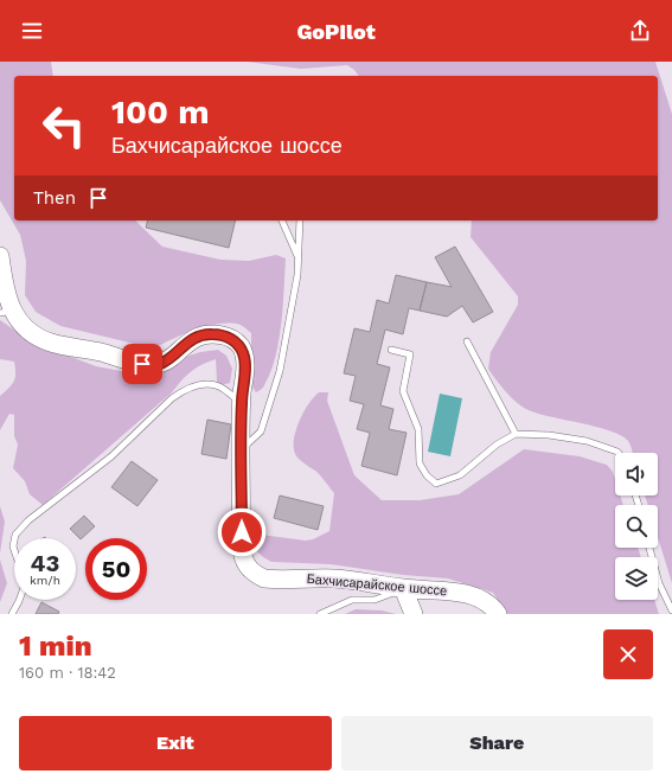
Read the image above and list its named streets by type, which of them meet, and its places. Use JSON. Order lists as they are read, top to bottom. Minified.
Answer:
{"streets":{"main road":["Бахчисарайское шоссе"]},"page":{"header":"GoPilot","turn":["100 m","Бахчисарайское шоссе"],"then":"Then","speed":"43 km/h","limit":"50","heading":["1 min","160 m · 18:42"],"buttons":["Exit","Share"]}}
